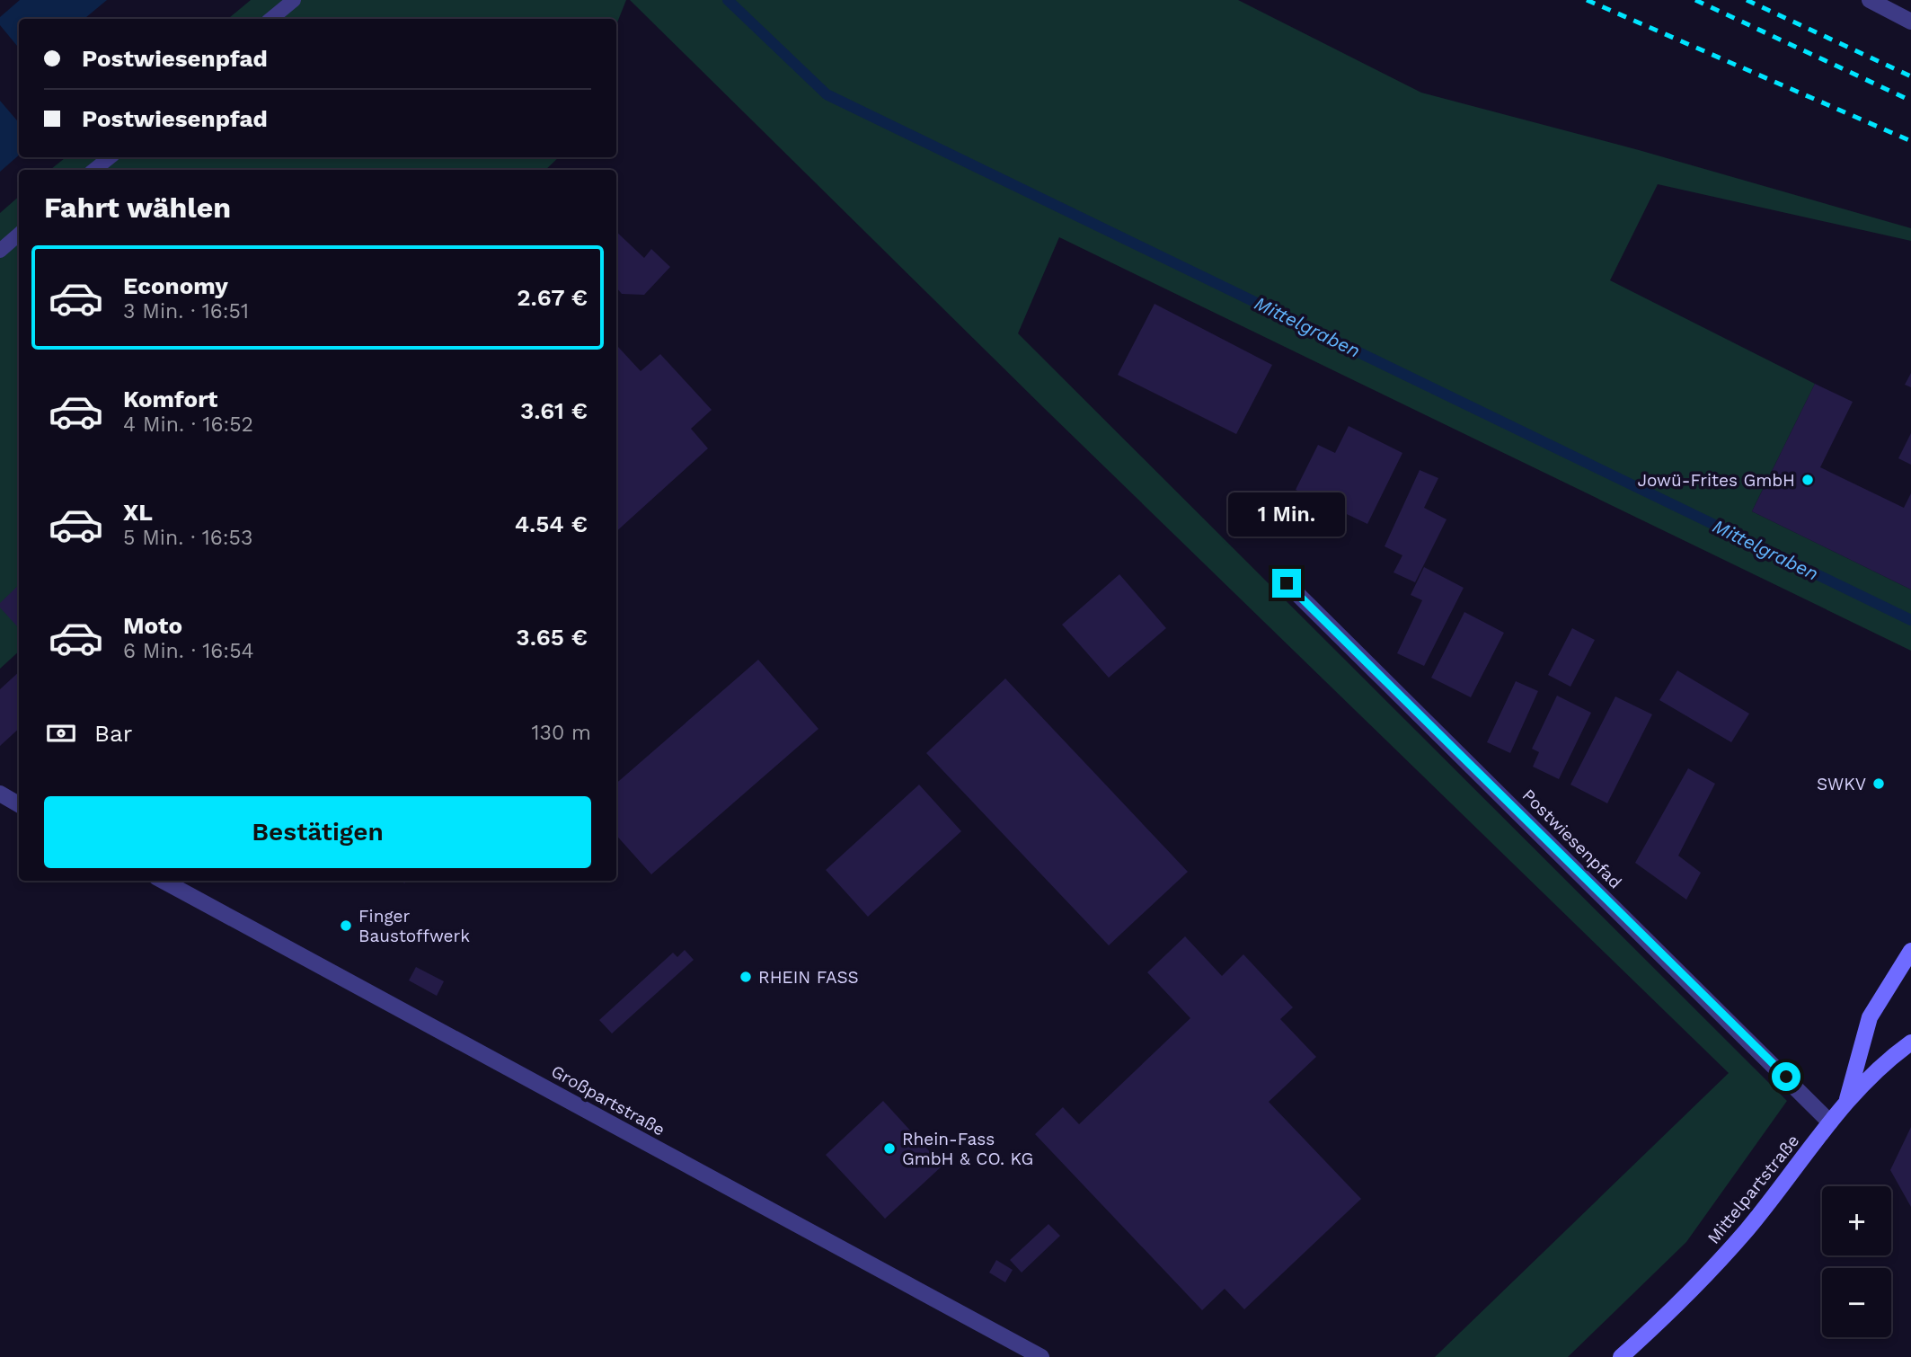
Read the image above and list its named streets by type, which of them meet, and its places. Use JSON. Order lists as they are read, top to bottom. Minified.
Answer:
{"streets":{"street":["Postwiesenpfad","Großpartstraße","Mittelpartstraße"]},"crossings":[["Postwiesenpfad","Mittelpartstraße"]],"water":["Mittelgraben"],"places":["Jowü-Frites GmbH","SWKV","Finger Baustoffwerk","RHEIN FASS","Rhein-Fass GmbH & CO. KG"],"page":{"banner":["Postwiesenpfad","Postwiesenpfad"],"heading":"Fahrt wählen","list":[{"name":"Economy","note":"3 Min. · 16:51","value":"2.67 €"},{"name":"Komfort","note":"4 Min. · 16:52","value":"3.61 €"},{"name":"XL","note":"5 Min. · 16:53","value":"4.54 €"},{"name":"Moto","note":"6 Min. · 16:54","value":"3.65 €"}],"bubble":"1 Min.","pay":["Bar","130 m"],"buttons":"Bestätigen","map_buttons":["+","−"]}}
